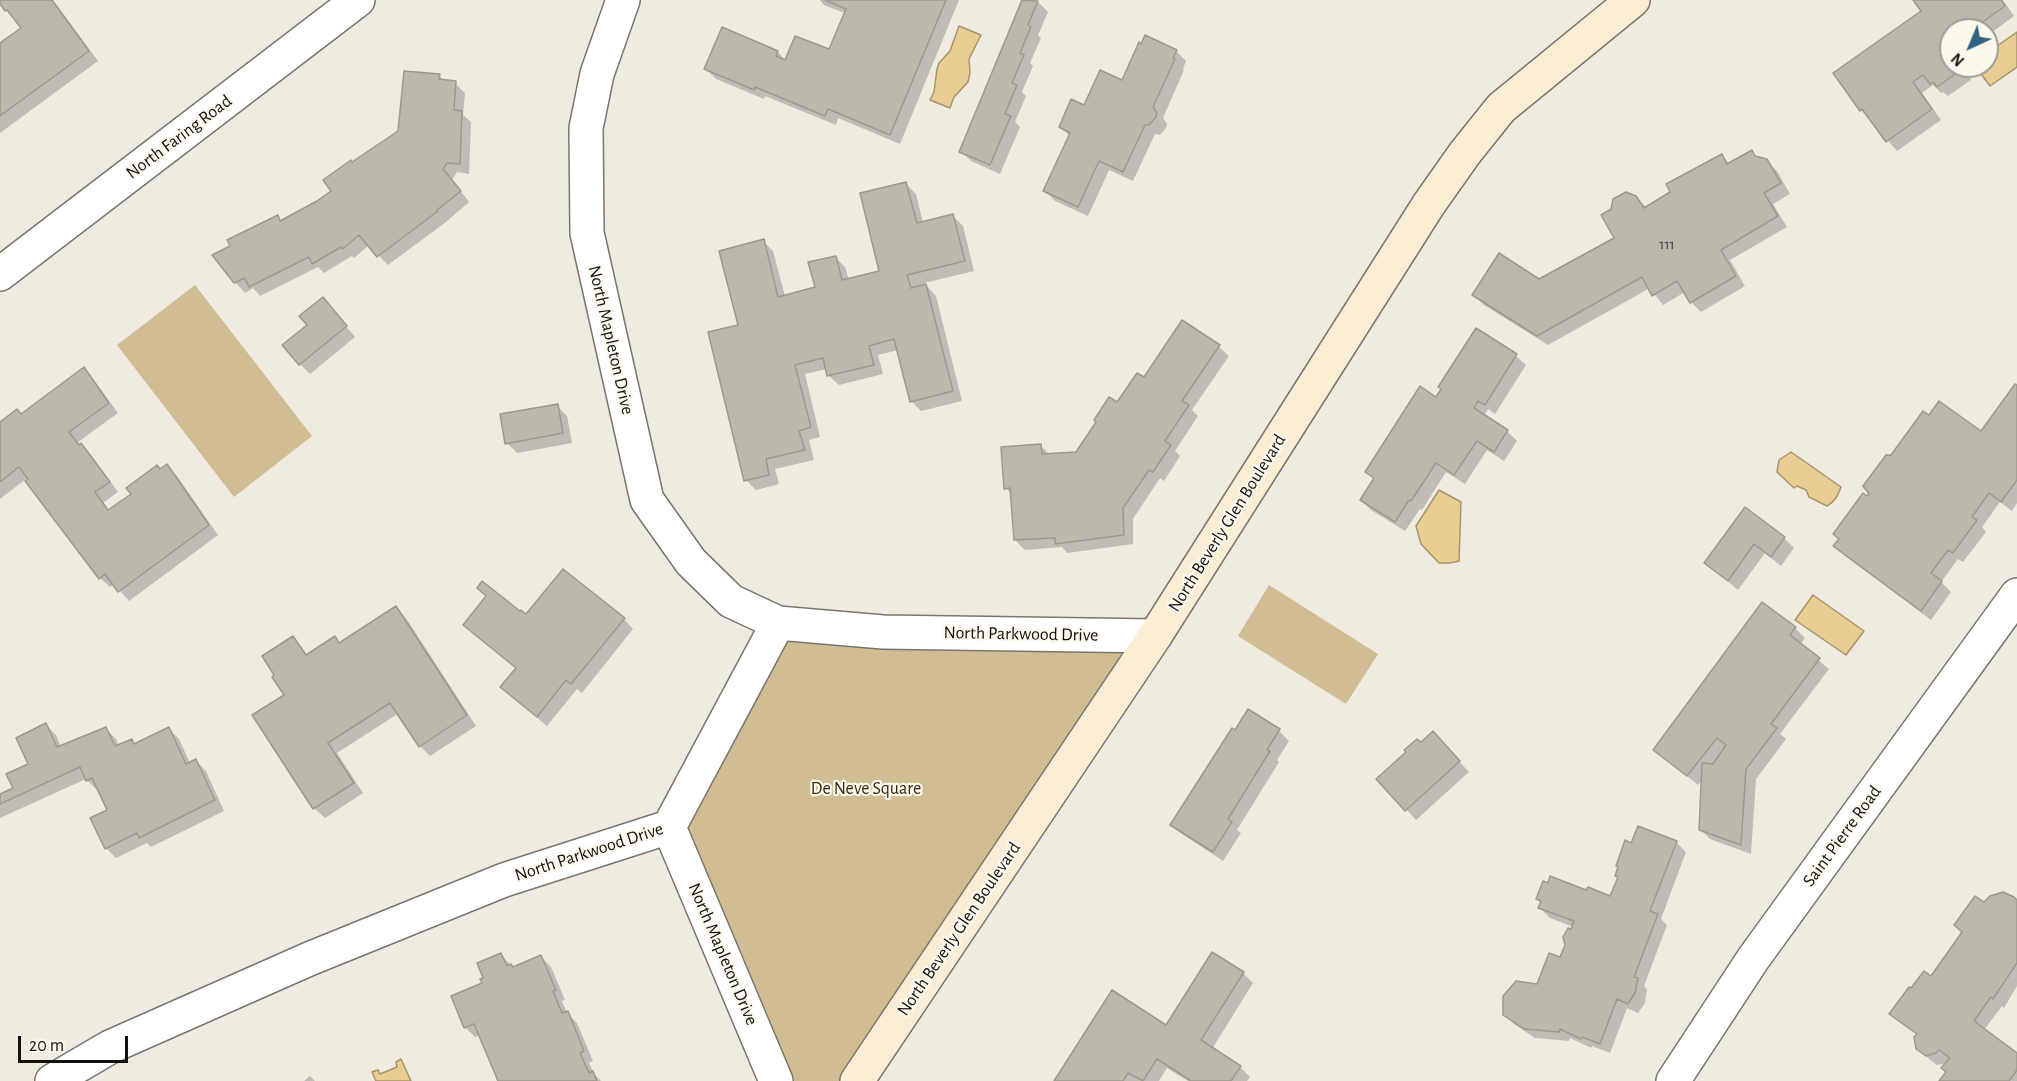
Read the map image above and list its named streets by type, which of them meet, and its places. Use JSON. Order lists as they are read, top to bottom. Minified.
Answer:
{"streets":{"main road":["North Beverly Glen Boulevard"],"street":["North Faring Road","North Mapleton Drive","North Parkwood Drive","Saint Pierre Road"]},"crossings":[["North Mapleton Drive","North Parkwood Drive"],["North Beverly Glen Boulevard","North Parkwood Drive"]],"parks":["De Neve Square"],"house_numbers":["111"],"scale_bar":"20 m","north":"bottom left"}
